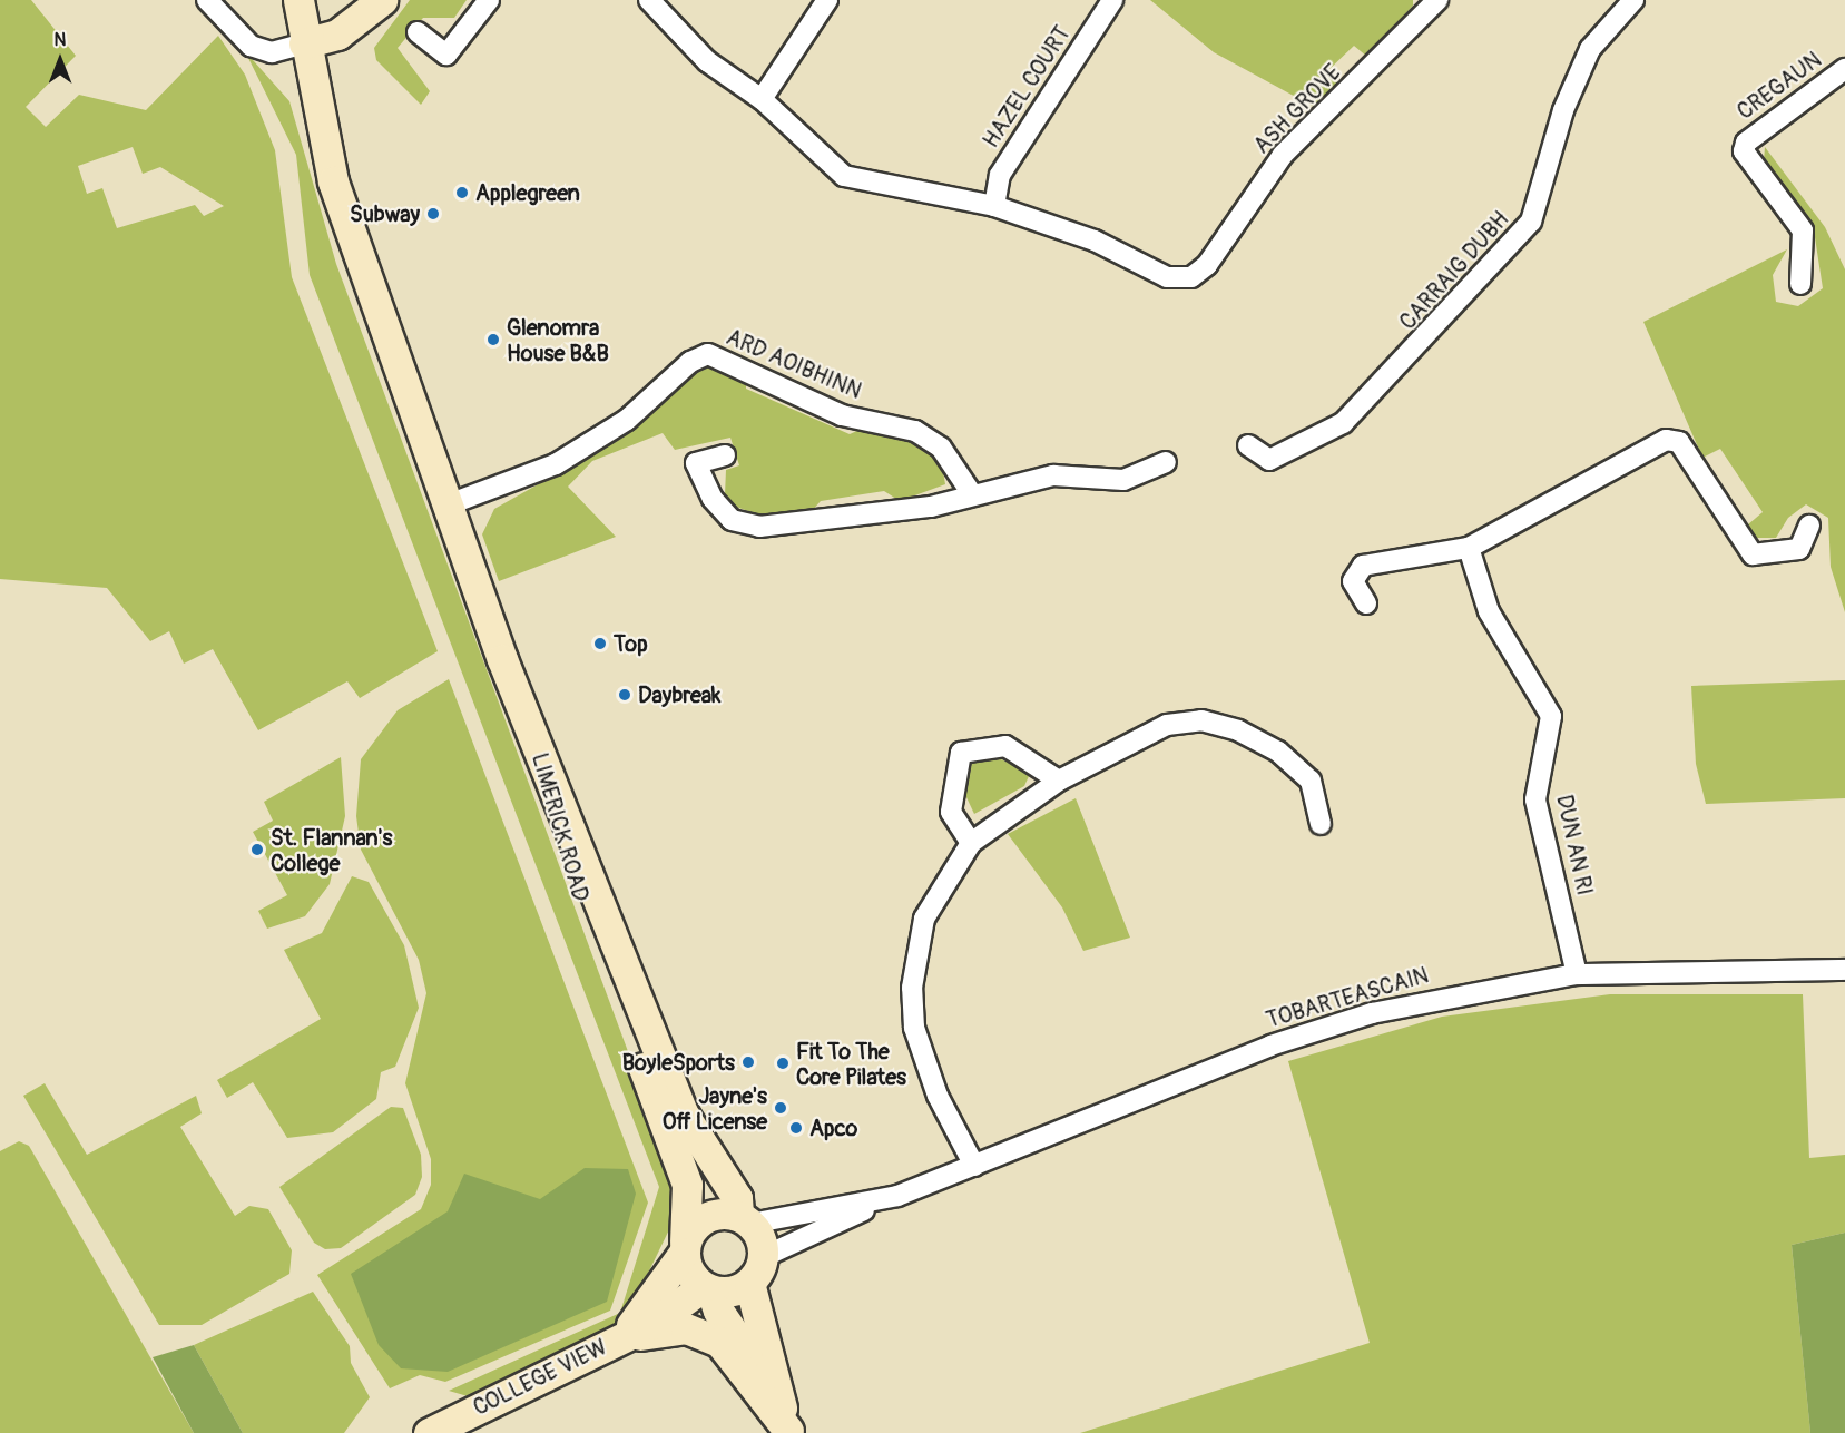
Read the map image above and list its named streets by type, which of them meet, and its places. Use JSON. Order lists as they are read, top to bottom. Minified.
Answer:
{"streets":{"main road":["LIMERICK ROAD","COLLEGE VIEW"],"street":["CREGAUN","HAZEL COURT","ASH GROVE","CARRAIG DUBH","ARD AOIBHINN","DUN AN RI","TOBARTEASCAIN"]},"crossings":[["HAZEL COURT","ASH GROVE"],["LIMERICK ROAD","TOBARTEASCAIN"],["LIMERICK ROAD","COLLEGE VIEW"],["DUN AN RI","TOBARTEASCAIN"],["TOBARTEASCAIN","COLLEGE VIEW"]],"places":["Applegreen","Subway","Glenomra House B&B","Top","Daybreak","St. Flannan's College","BoyleSports","Fit To The Core Pilates","Jayne's Off License","Apco"],"north":"top"}
